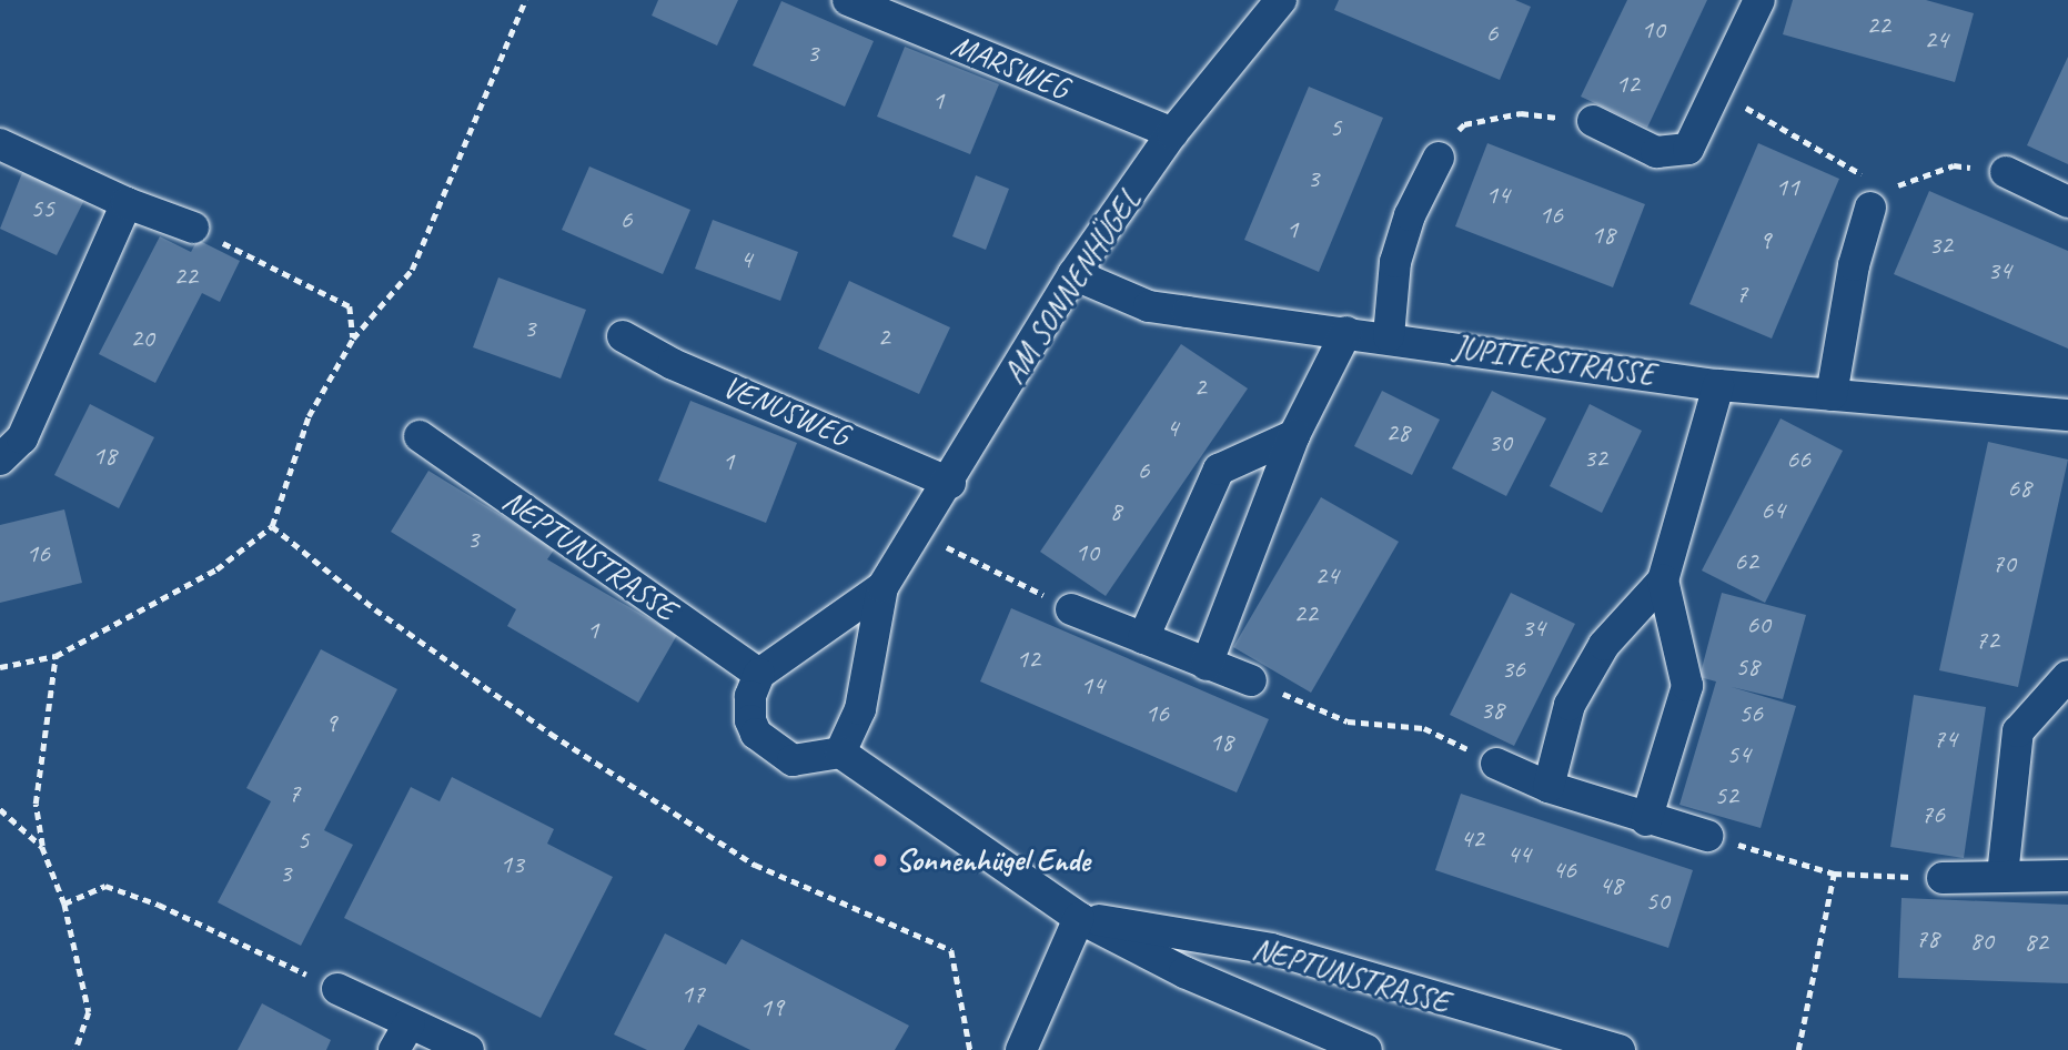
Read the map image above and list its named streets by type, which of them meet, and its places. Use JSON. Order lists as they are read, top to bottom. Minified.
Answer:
{"streets":{"street":["MARSWEG","AM SONNENHÜGEL","JUPITERSTRASSE","VENUSWEG","NEPTUNSTRASSE"]},"crossings":[["MARSWEG","AM SONNENHÜGEL"],["AM SONNENHÜGEL","JUPITERSTRASSE"],["AM SONNENHÜGEL","VENUSWEG"]],"places":["Sonnenhügel Ende"],"house_numbers":["22","10","6","24","3","12","1","5","3","11","14","55","16","6","1","18","9","32","4","34","22","7","3","2","20","2","4","28","30","18","32","66","1","6","68","64","8","3","10","16","62","70","24","22","60","34","1","72","12","58","36","14","38","16","56","9","74","18","54","7","52","76","42","5","44","13","46","3","48","50","78","80","82","17","19"]}
